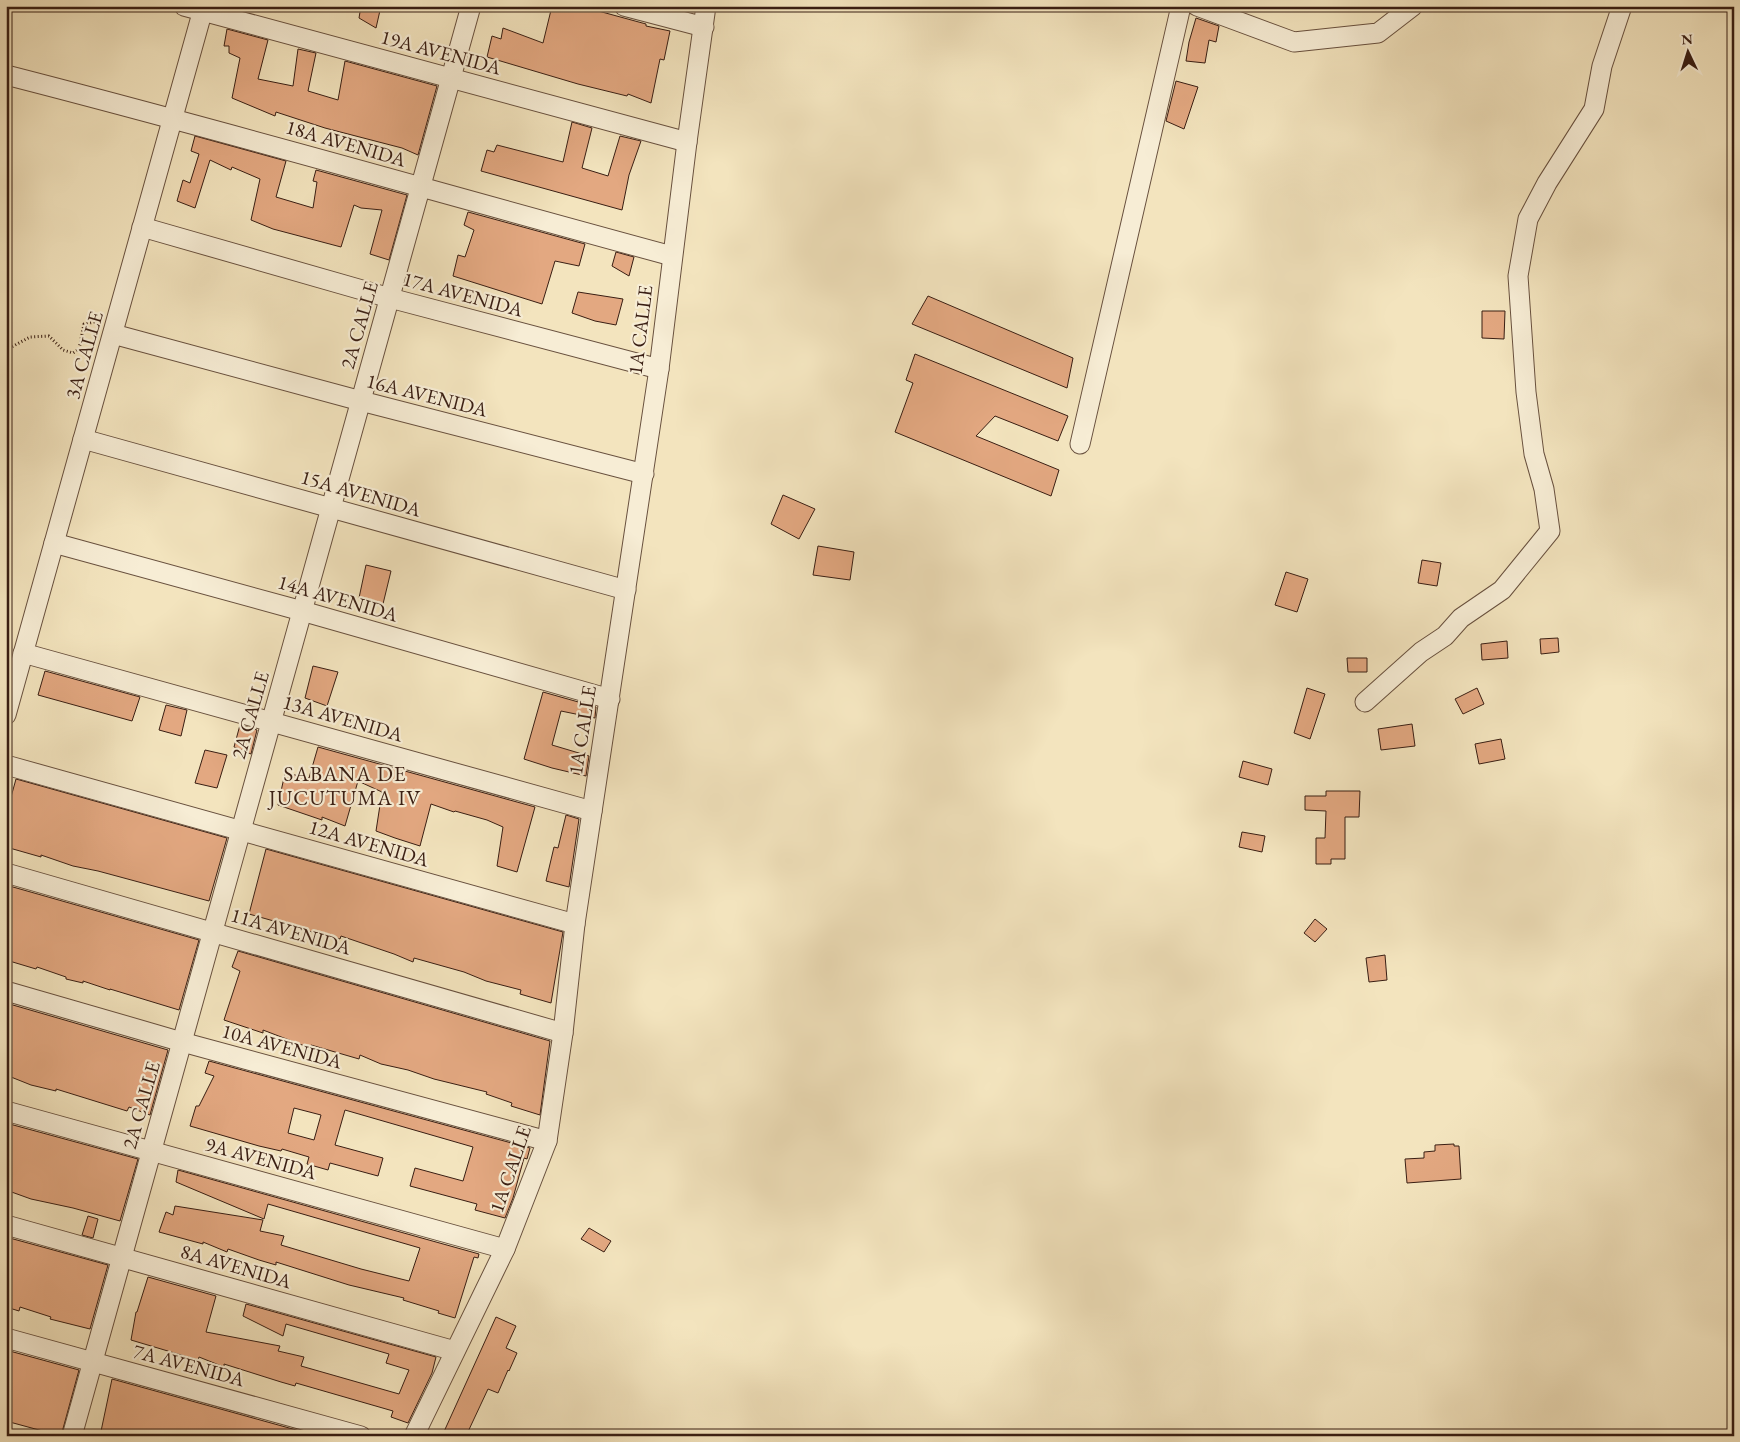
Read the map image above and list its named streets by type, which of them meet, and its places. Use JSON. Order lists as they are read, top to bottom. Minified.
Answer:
{"streets":{"street":["19A AVENIDA","18A AVENIDA","17A AVENIDA","2A CALLE","1A CALLE","3A CALLE","16A AVENIDA","15A AVENIDA","14A AVENIDA","13A AVENIDA","12A AVENIDA","11A AVENIDA","10A AVENIDA","9A AVENIDA","8A AVENIDA","7A AVENIDA"]},"crossings":[["19A AVENIDA","2A CALLE"],["19A AVENIDA","1A CALLE"],["19A AVENIDA","3A CALLE"],["18A AVENIDA","2A CALLE"],["18A AVENIDA","1A CALLE"],["18A AVENIDA","3A CALLE"],["17A AVENIDA","2A CALLE"],["17A AVENIDA","1A CALLE"],["17A AVENIDA","3A CALLE"],["2A CALLE","16A AVENIDA"],["2A CALLE","15A AVENIDA"],["2A CALLE","14A AVENIDA"],["2A CALLE","13A AVENIDA"],["2A CALLE","12A AVENIDA"],["2A CALLE","11A AVENIDA"],["2A CALLE","10A AVENIDA"],["2A CALLE","9A AVENIDA"],["2A CALLE","8A AVENIDA"],["2A CALLE","7A AVENIDA"],["1A CALLE","16A AVENIDA"],["1A CALLE","15A AVENIDA"],["1A CALLE","14A AVENIDA"],["1A CALLE","13A AVENIDA"],["1A CALLE","12A AVENIDA"],["1A CALLE","11A AVENIDA"],["1A CALLE","10A AVENIDA"],["1A CALLE","9A AVENIDA"],["1A CALLE","8A AVENIDA"],["3A CALLE","16A AVENIDA"],["3A CALLE","15A AVENIDA"],["3A CALLE","14A AVENIDA"],["3A CALLE","13A AVENIDA"]],"districts":["SABANA DE JUCUTUMA IV"],"north":"top"}
